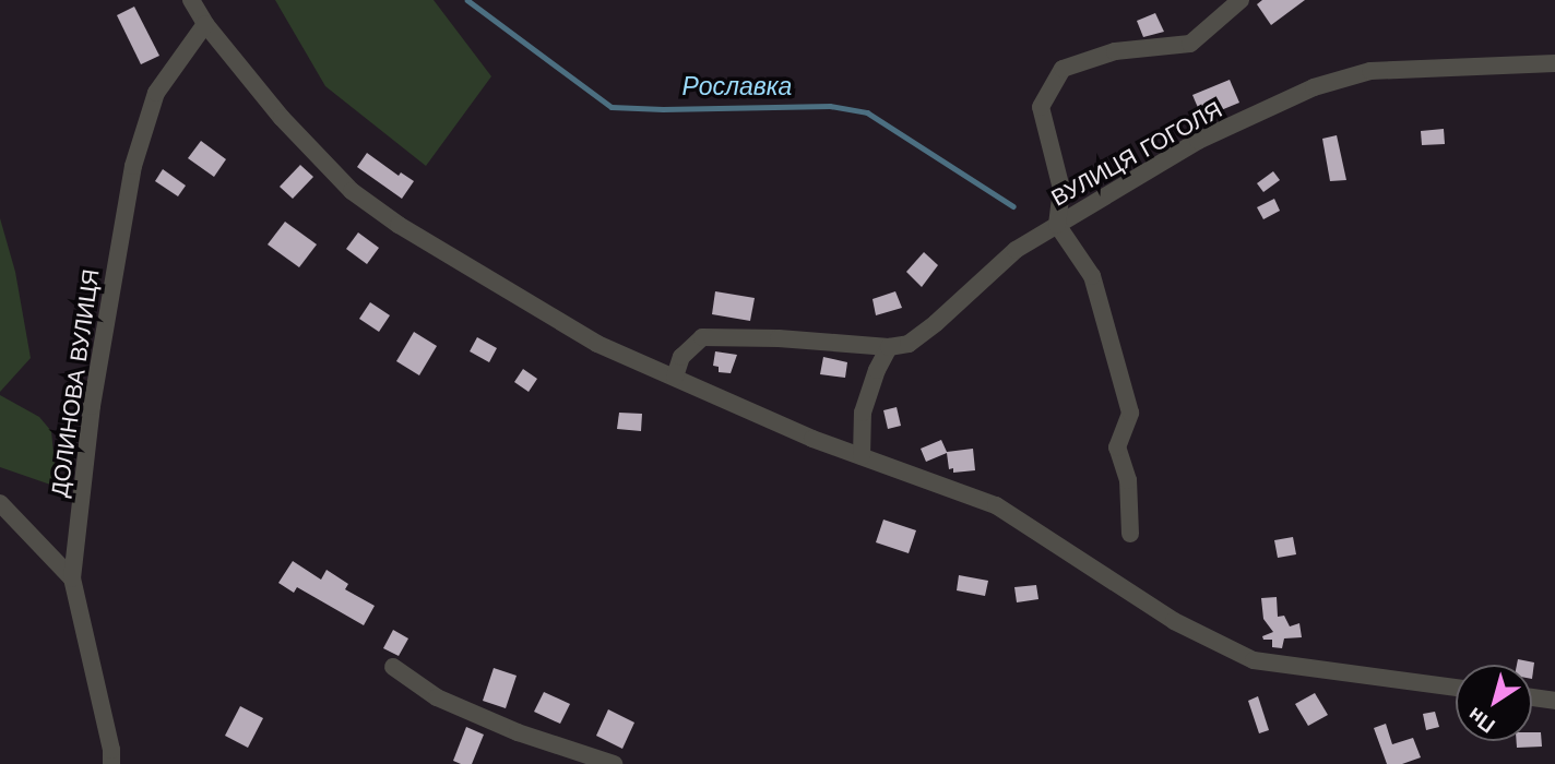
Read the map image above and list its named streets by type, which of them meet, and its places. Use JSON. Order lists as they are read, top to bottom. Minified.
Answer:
{"streets":{"street":["ВУЛИЦЯ ГОГОЛЯ","ДОЛИНОВА ВУЛИЦЯ"]},"water":["Рославка"],"north":"bottom left"}
